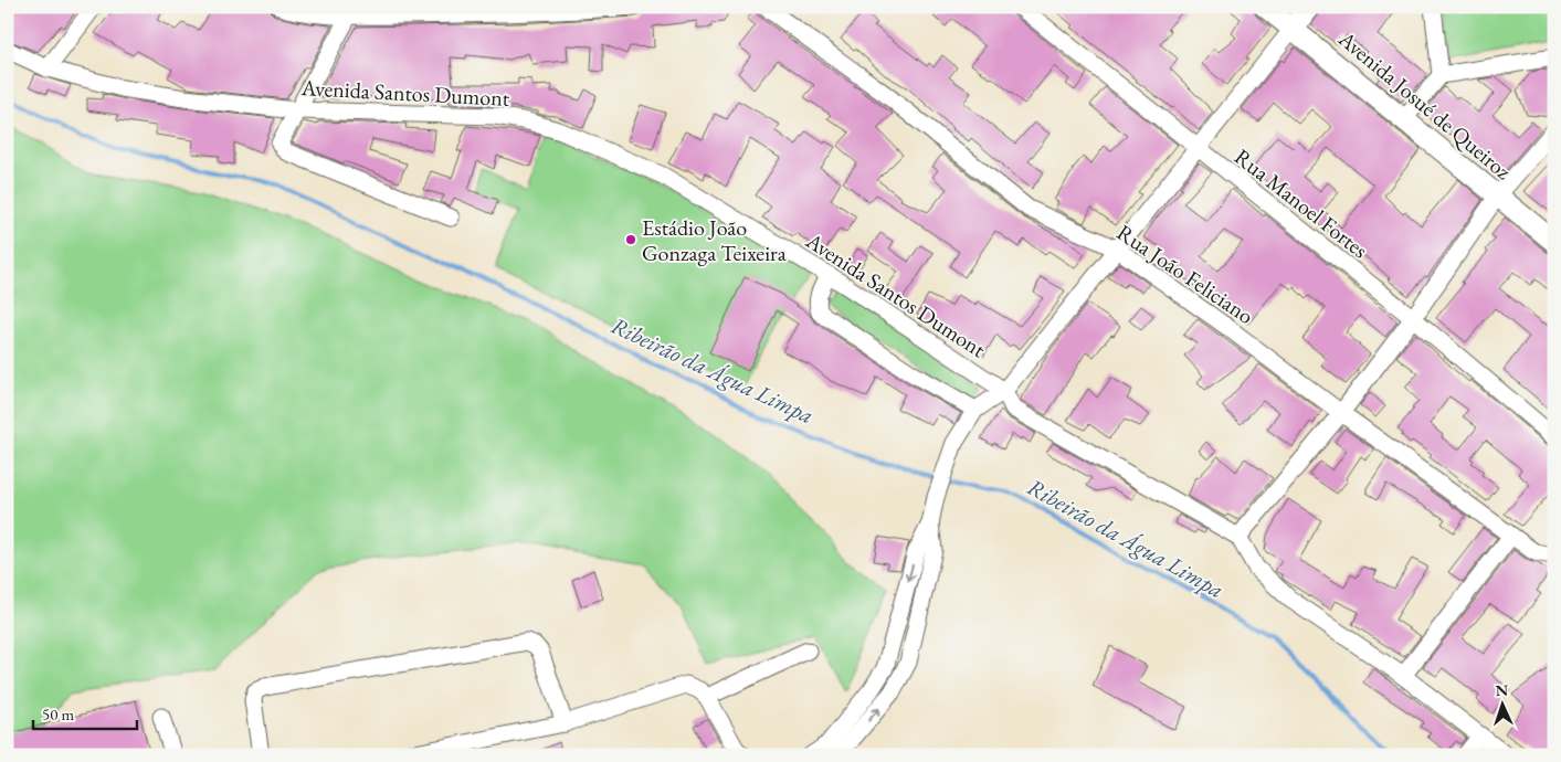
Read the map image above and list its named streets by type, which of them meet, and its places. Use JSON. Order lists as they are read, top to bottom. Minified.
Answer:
{"streets":{"main road":["Avenida Josué de Queiroz"],"street":["Avenida Santos Dumont","Rua Manoel Fortes","Rua João Feliciano"]},"water":["Ribeirão da Água Limpa"],"places":["Estádio João Gonzaga Teixeira"],"scale_bar":"50 m","north":"top"}
